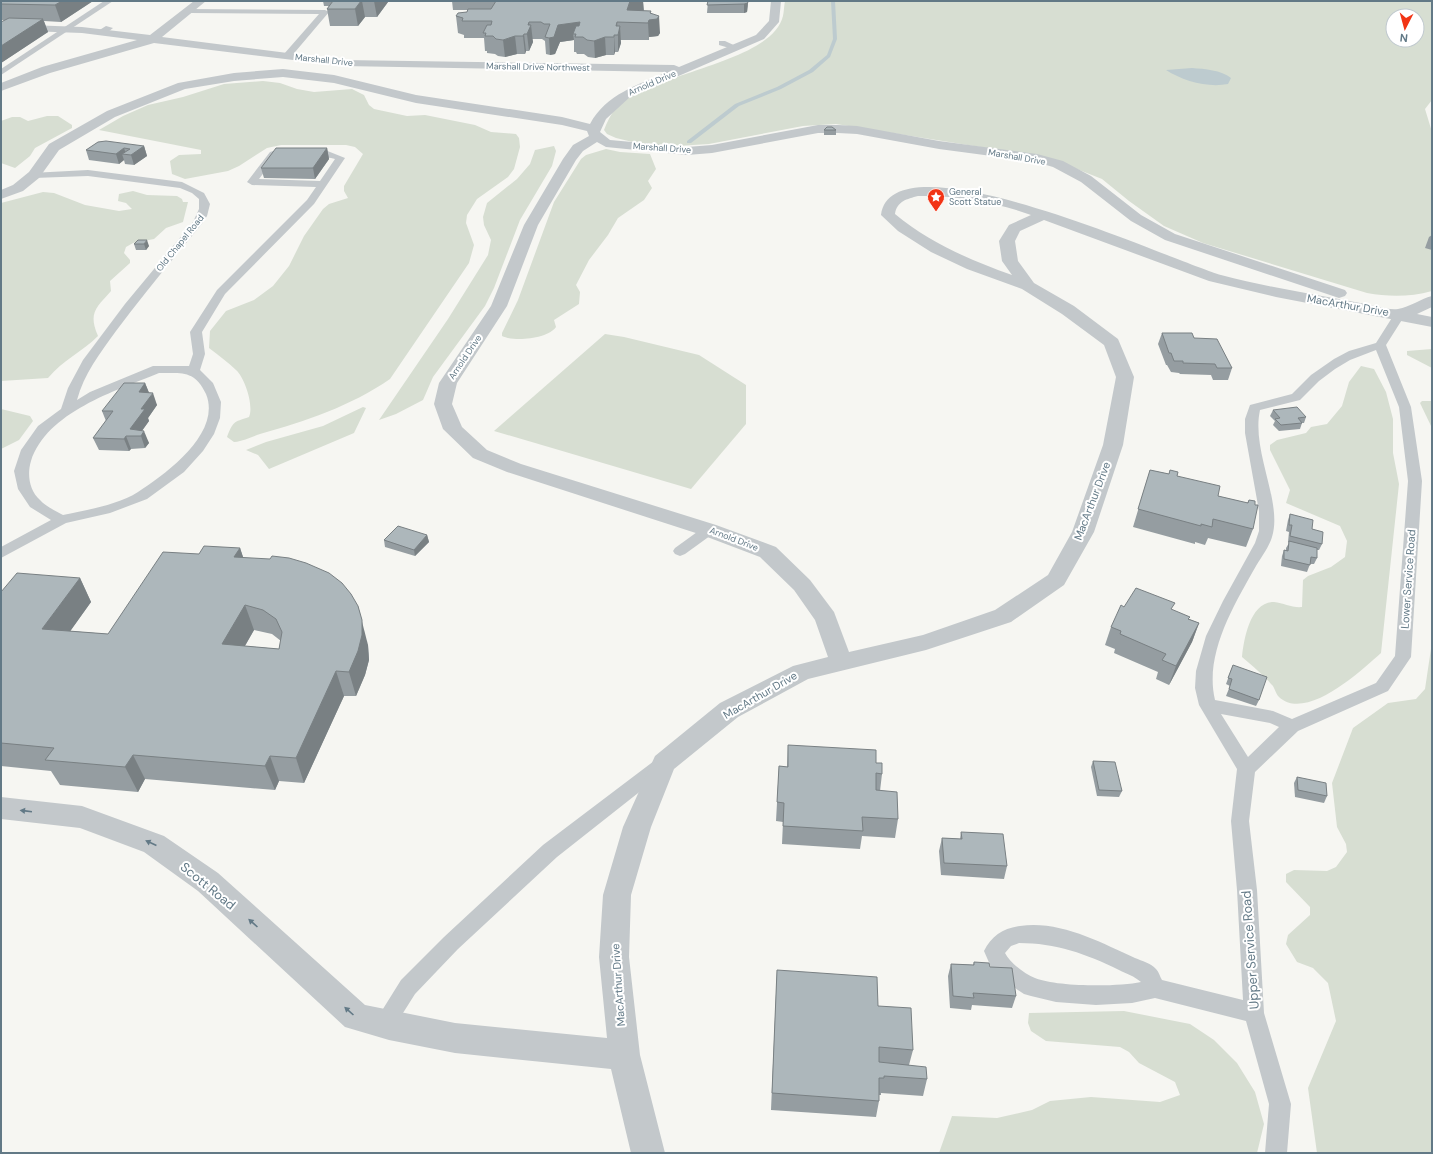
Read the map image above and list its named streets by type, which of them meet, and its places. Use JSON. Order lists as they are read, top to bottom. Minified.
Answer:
{"streets":{"street":["Marshall Drive","Marshall Drive Northwest","Arnold Drive","MacArthur Drive","Scott Road"],"lane":["Old Chapel Road","Lower Service Road","Upper Service Road"]},"crossings":[["Marshall Drive","Marshall Drive Northwest"],["Marshall Drive","Arnold Drive"],["Marshall Drive","Old Chapel Road"],["Marshall Drive","MacArthur Drive"],["Marshall Drive Northwest","Arnold Drive"],["Arnold Drive","MacArthur Drive"],["MacArthur Drive","Scott Road"],["Lower Service Road","Upper Service Road"]],"one_way":["Scott Road"],"places":{"place":["General Scott Statue"]},"north":"bottom"}
